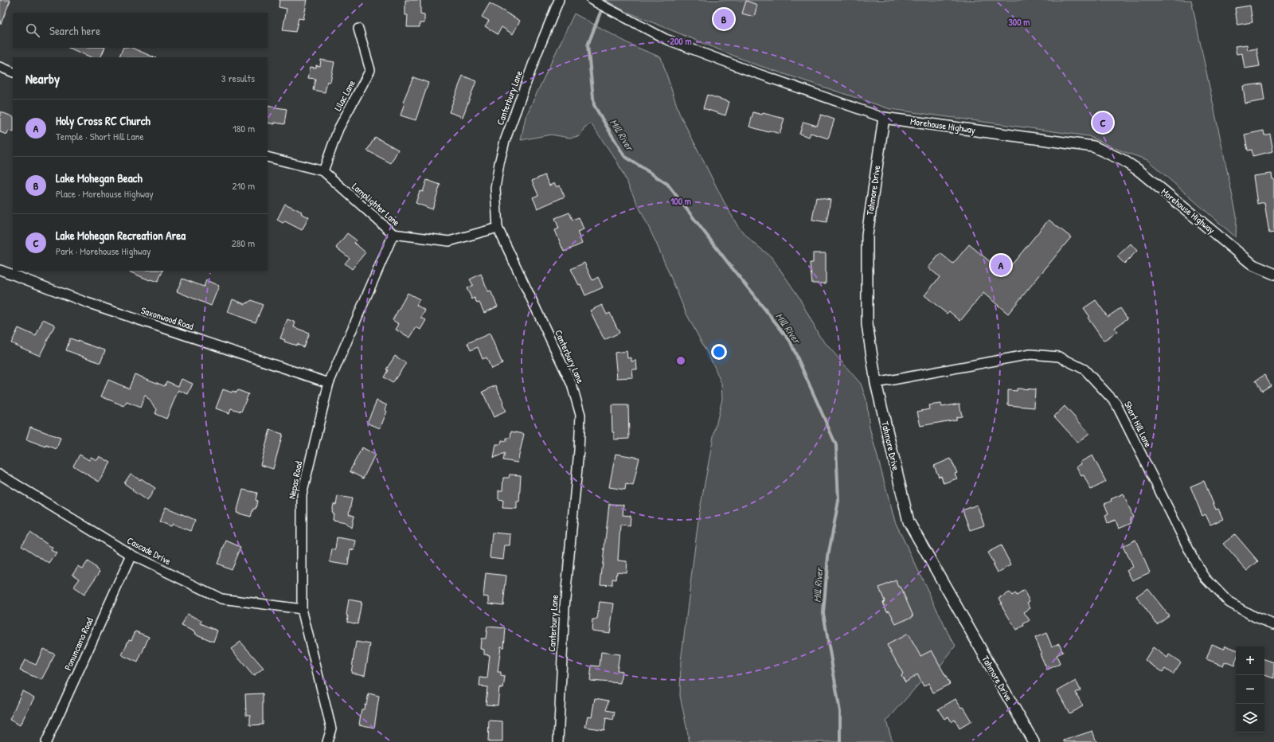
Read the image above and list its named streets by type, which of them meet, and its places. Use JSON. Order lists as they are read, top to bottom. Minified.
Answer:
{"streets":{"street":["Lilac Lane","Canterbury Lane","Morehouse Highway","Tahmore Drive","Lamplighter Lane","Saxonwood Road","Short Hill Lane","Nepas Road","Cascade Drive","Ponuncamo Road"]},"crossings":[["Lilac Lane","Lamplighter Lane"],["Canterbury Lane","Lamplighter Lane"],["Morehouse Highway","Tahmore Drive"],["Tahmore Drive","Short Hill Lane"],["Lamplighter Lane","Nepas Road"],["Saxonwood Road","Nepas Road"],["Nepas Road","Cascade Drive"],["Cascade Drive","Ponuncamo Road"]],"water":["Mill River"],"page":{"pins":["B","C","A"],"search":"Search here","heading":["Nearby","3 results"],"list":[{"mark":"A","name":"Holy Cross RC Church","note":"Temple · Short Hill Lane","value":"180 m"},{"mark":"B","name":"Lake Mohegan Beach","note":"Place · Morehouse Highway","value":"210 m"},{"mark":"C","name":"Lake Mohegan Recreation Area","note":"Park · Morehouse Highway","value":"280 m"}],"map_buttons":["+","−"]},"rings":["300 m","200 m","100 m"]}
